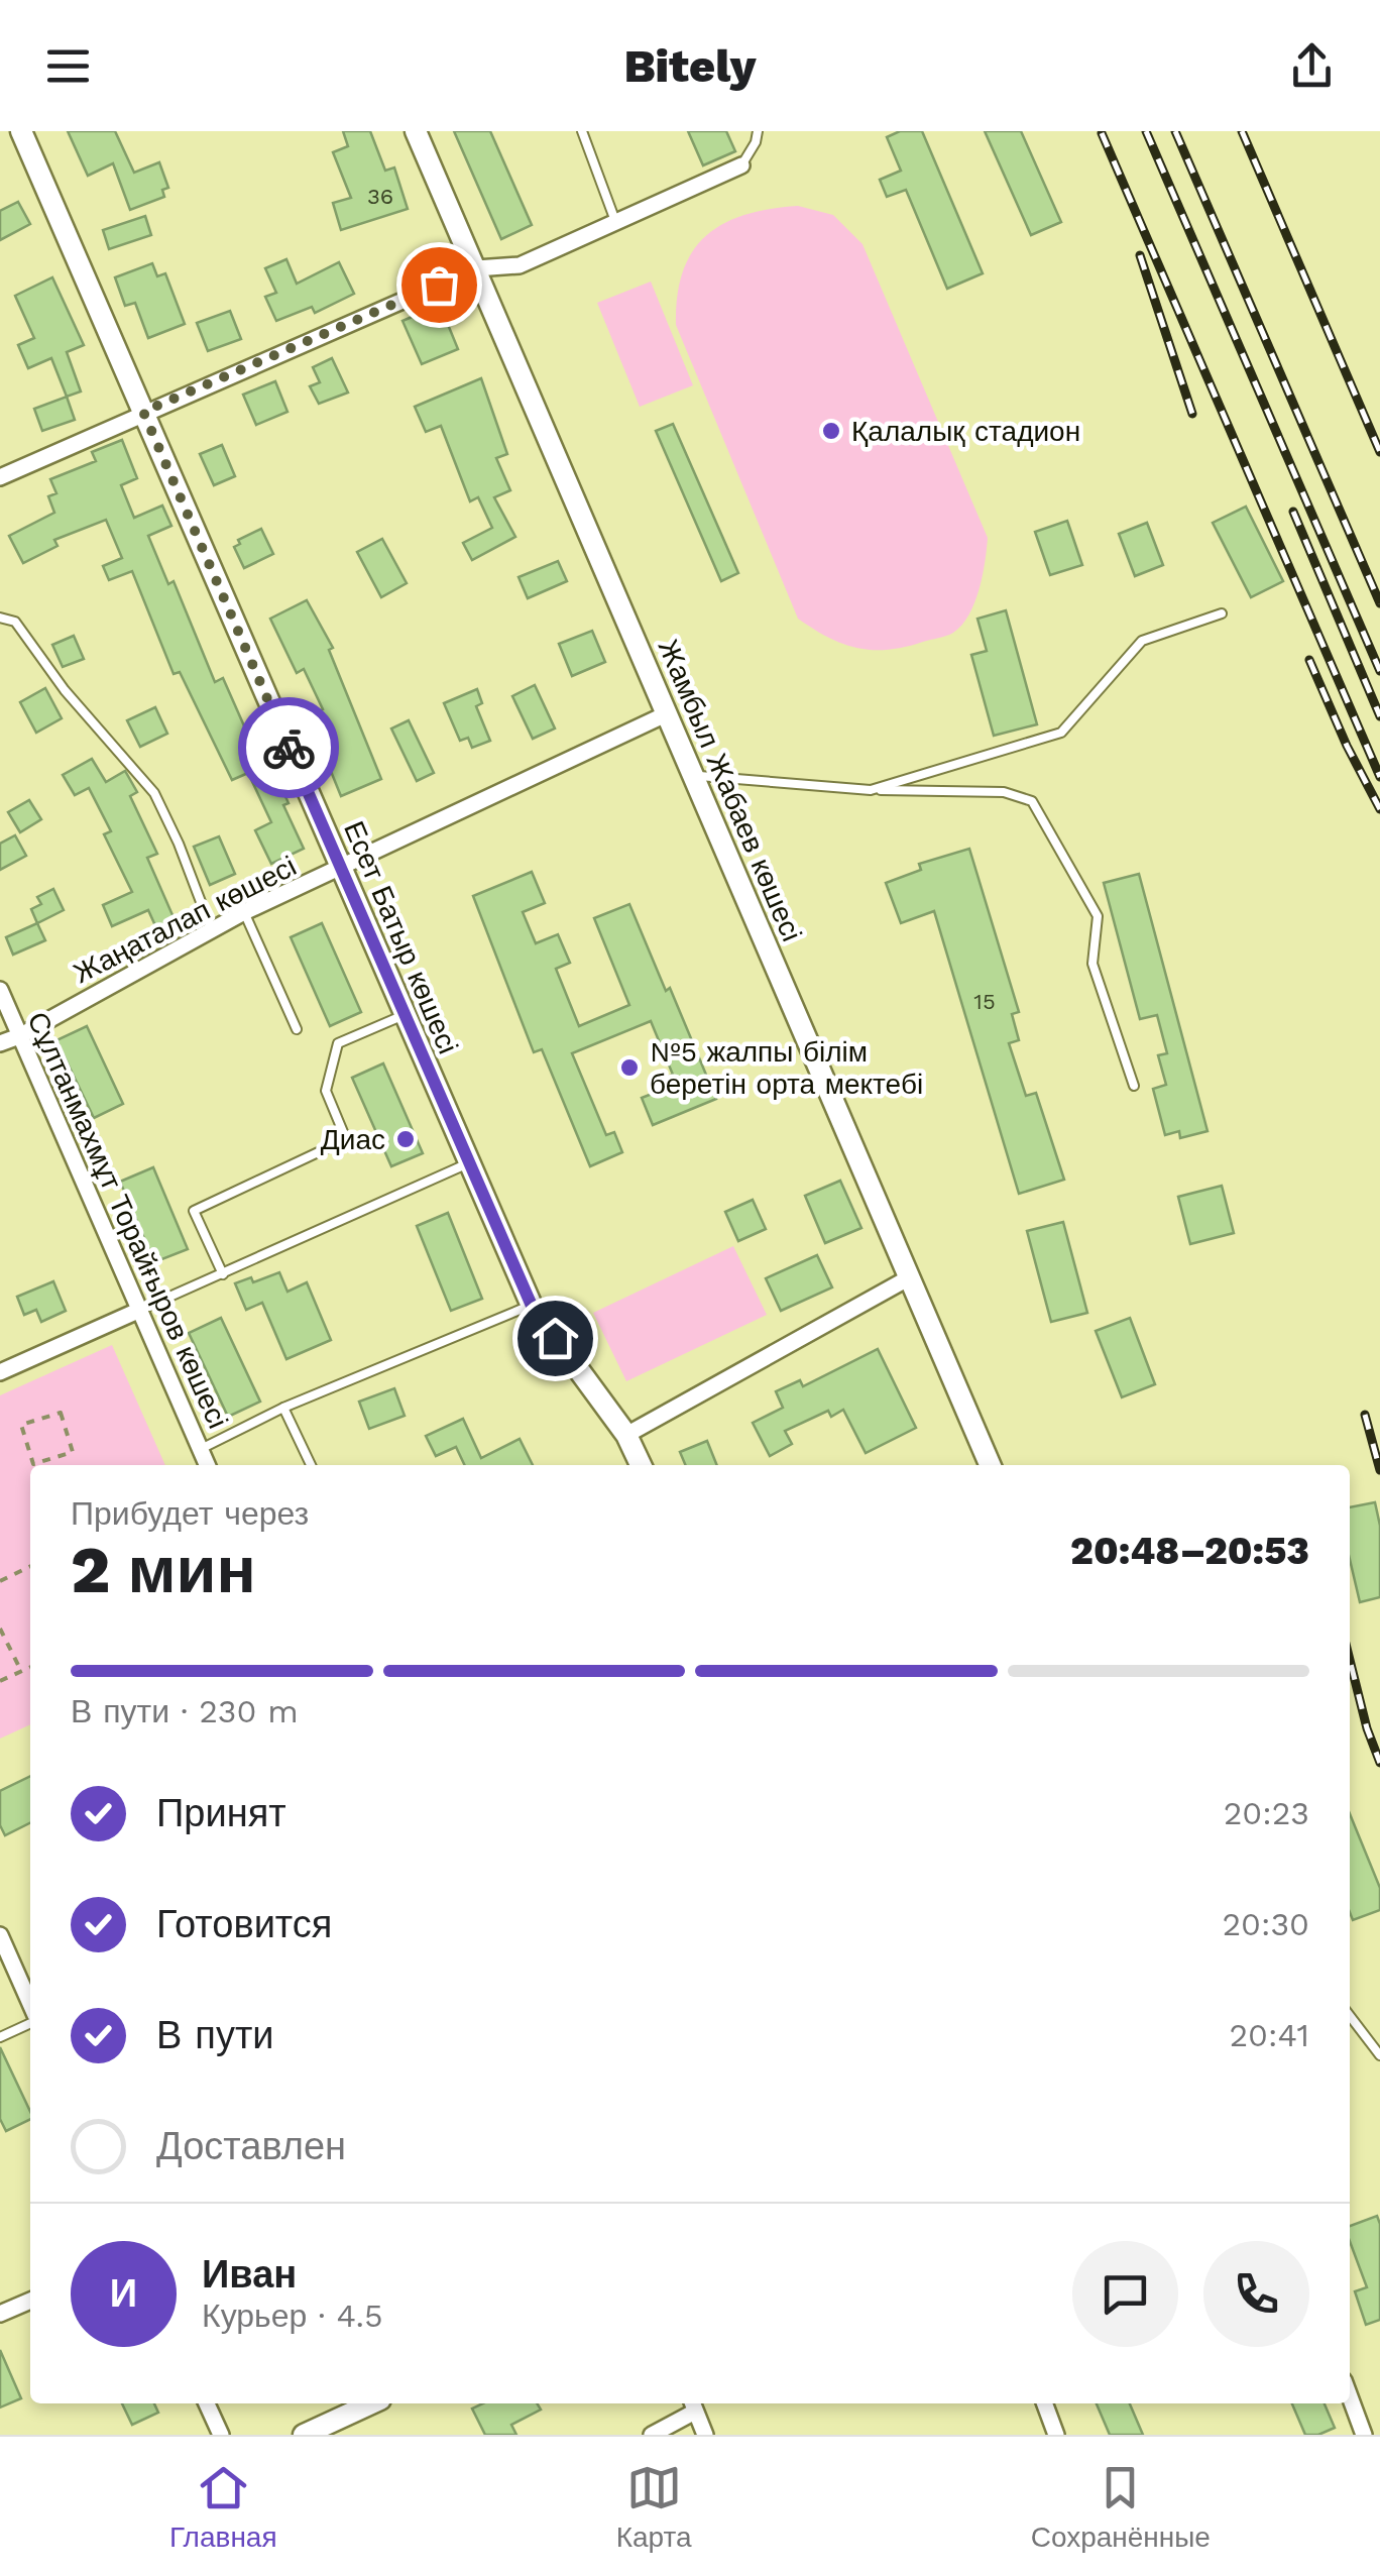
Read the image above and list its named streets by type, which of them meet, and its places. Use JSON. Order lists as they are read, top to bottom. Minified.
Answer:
{"streets":{"street":["Жамбыл Жабаев көшесі","Жаңаталап көшесі","Есет Батыр көшесі","Сұлтанмахмұт Торайғыров көшесі"]},"crossings":[["Жамбыл Жабаев көшесі","Жаңаталап көшесі"],["Жаңаталап көшесі","Есет Батыр көшесі"],["Жаңаталап көшесі","Сұлтанмахмұт Торайғыров көшесі"]],"places":["Қалалық стадион","№5 жалпы білім беретін орта мектебі","Диас"],"house_numbers":["36","15"],"page":{"header":"Bitely","heading":["2 мин","Прибудет через","20:48–20:53"],"panel":["Иван","Курьер · 4.5"],"bar":"В пути · 230 m","list":[["Принят","20:23"],["Готовится","20:30"],["В пути","20:41"],"Доставлен"],"round":"И","tabs":["Главная","Карта","Сохранённые"]}}
